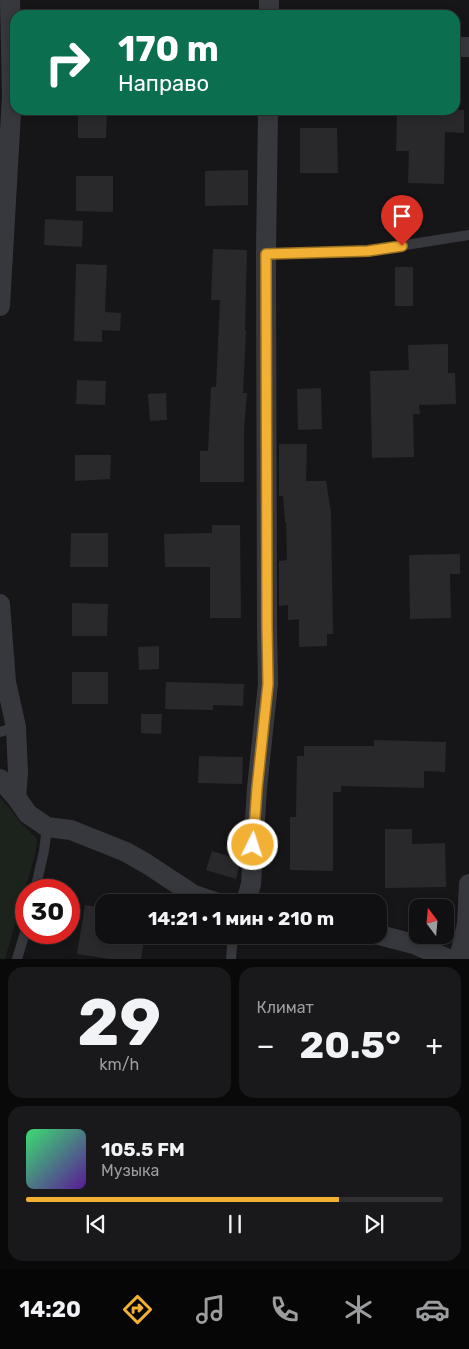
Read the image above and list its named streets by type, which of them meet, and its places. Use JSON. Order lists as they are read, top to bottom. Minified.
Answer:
{"north":"top","page":{"turn":["170 m","Направо"],"limit":"30","trip":"14:21 · 1 мин · 210 m","tile":[["29","km/h"],"Климат"],"heat":["−","20.5°","+"],"song":["105.5 FM","Музыка"],"tabs":"14:20"}}
